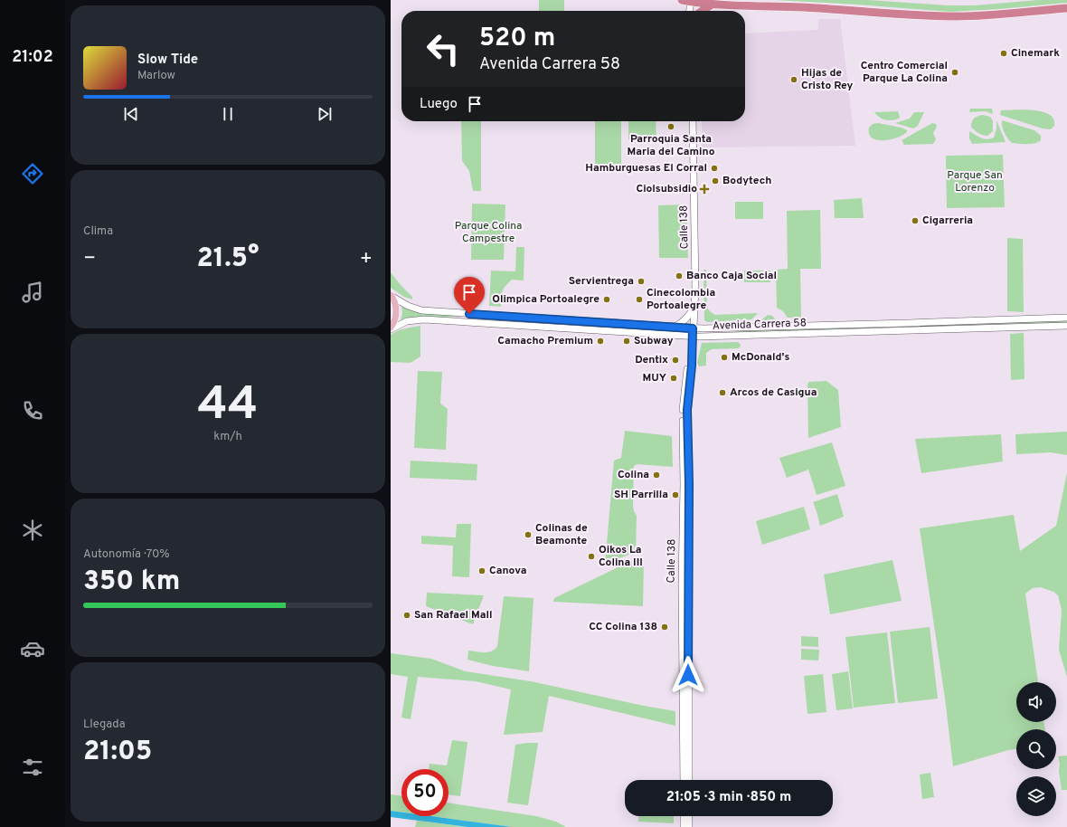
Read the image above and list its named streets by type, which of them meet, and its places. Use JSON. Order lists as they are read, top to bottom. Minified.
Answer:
{"streets":{"main road":["Calle 138","Avenida Carrera 58"]},"crossings":[["Calle 138","Avenida Carrera 58"]],"parks":["Parque San Lorenzo","Parque Colina Campestre"],"places":{"other":["Cinemark","Centro Comercial Parque La Colina","Hijas de Cristo Rey","Parroquia Santa Maria del Camino","Hamburguesas El Corral","Bodytech","Cigarreria","Banco Caja Social","Servientrega","Olimpica Portoalegre","Cinecolombia Portoalegre","Camacho Premium","Subway","McDonald's","Dentix","MUY","Arcos de Casigua","Colina","SH Parrilla","Colinas de Beamonte","Oikos La Colina III","Canova","San Rafael Mall","CC Colina 138"],"health":["Ciolsubsidio"]},"page":{"tabs":"21:02","turn":["520 m","Avenida Carrera 58"],"song":["Slow Tide","Marlow"],"then":"Luego","tile":["Clima",["44","km/h"],["Autonomía · 70%","350 km"],["Llegada","21:05"]],"heat":["−","21.5°","+"],"limit":"50","trip":"21:05 · 3 min · 850 m"}}
